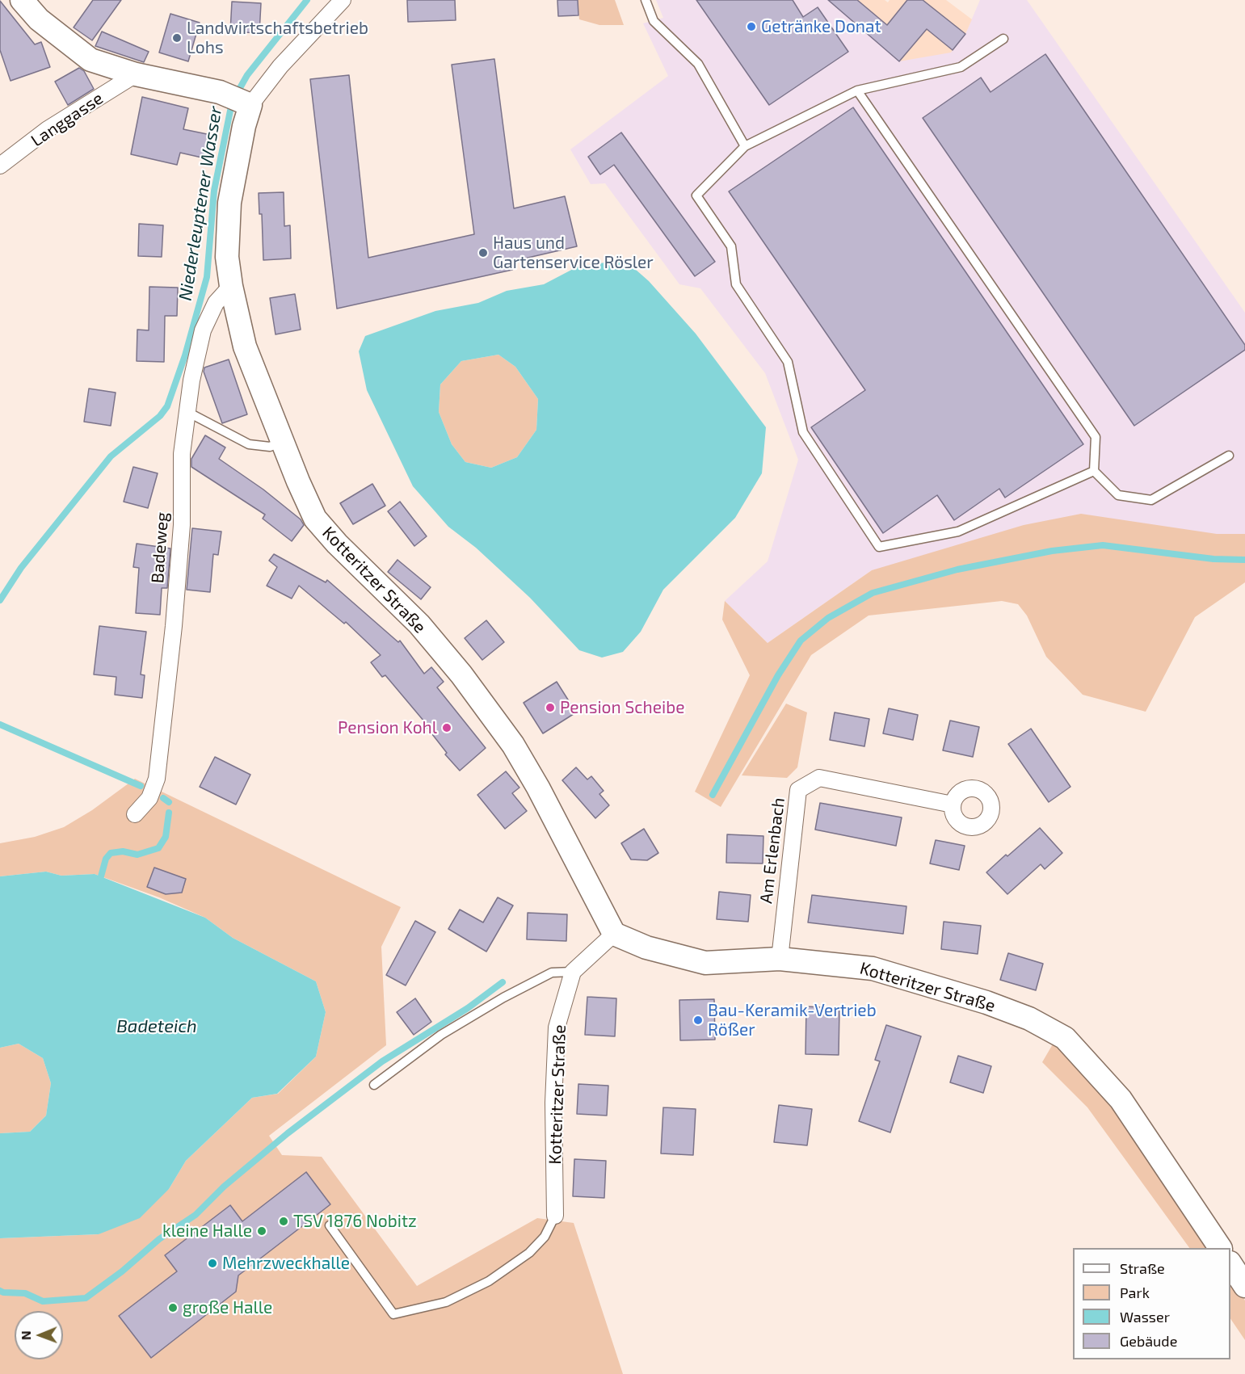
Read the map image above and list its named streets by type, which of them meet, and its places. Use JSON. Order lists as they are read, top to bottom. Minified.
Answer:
{"streets":{"street":["Langgasse","Badeweg","Kotteritzer Straße","Am Erlenbach"]},"crossings":[["Langgasse","Kotteritzer Straße"],["Badeweg","Kotteritzer Straße"],["Kotteritzer Straße","Am Erlenbach"]],"water":["Niederleuptener Wasser","Badeteich"],"places":["Getränke Donat","Landwirtschaftsbetrieb Lohs","Haus und Gartenservice Rösler","Pension Scheibe","Pension Kohl","Bau-Keramik-Vertrieb Rößer","TSV 1876 Nobitz","kleine Halle","Mehrzweckhalle","große Halle"],"legend":["Straße","Park","Wasser","Gebäude"],"north":"left"}
